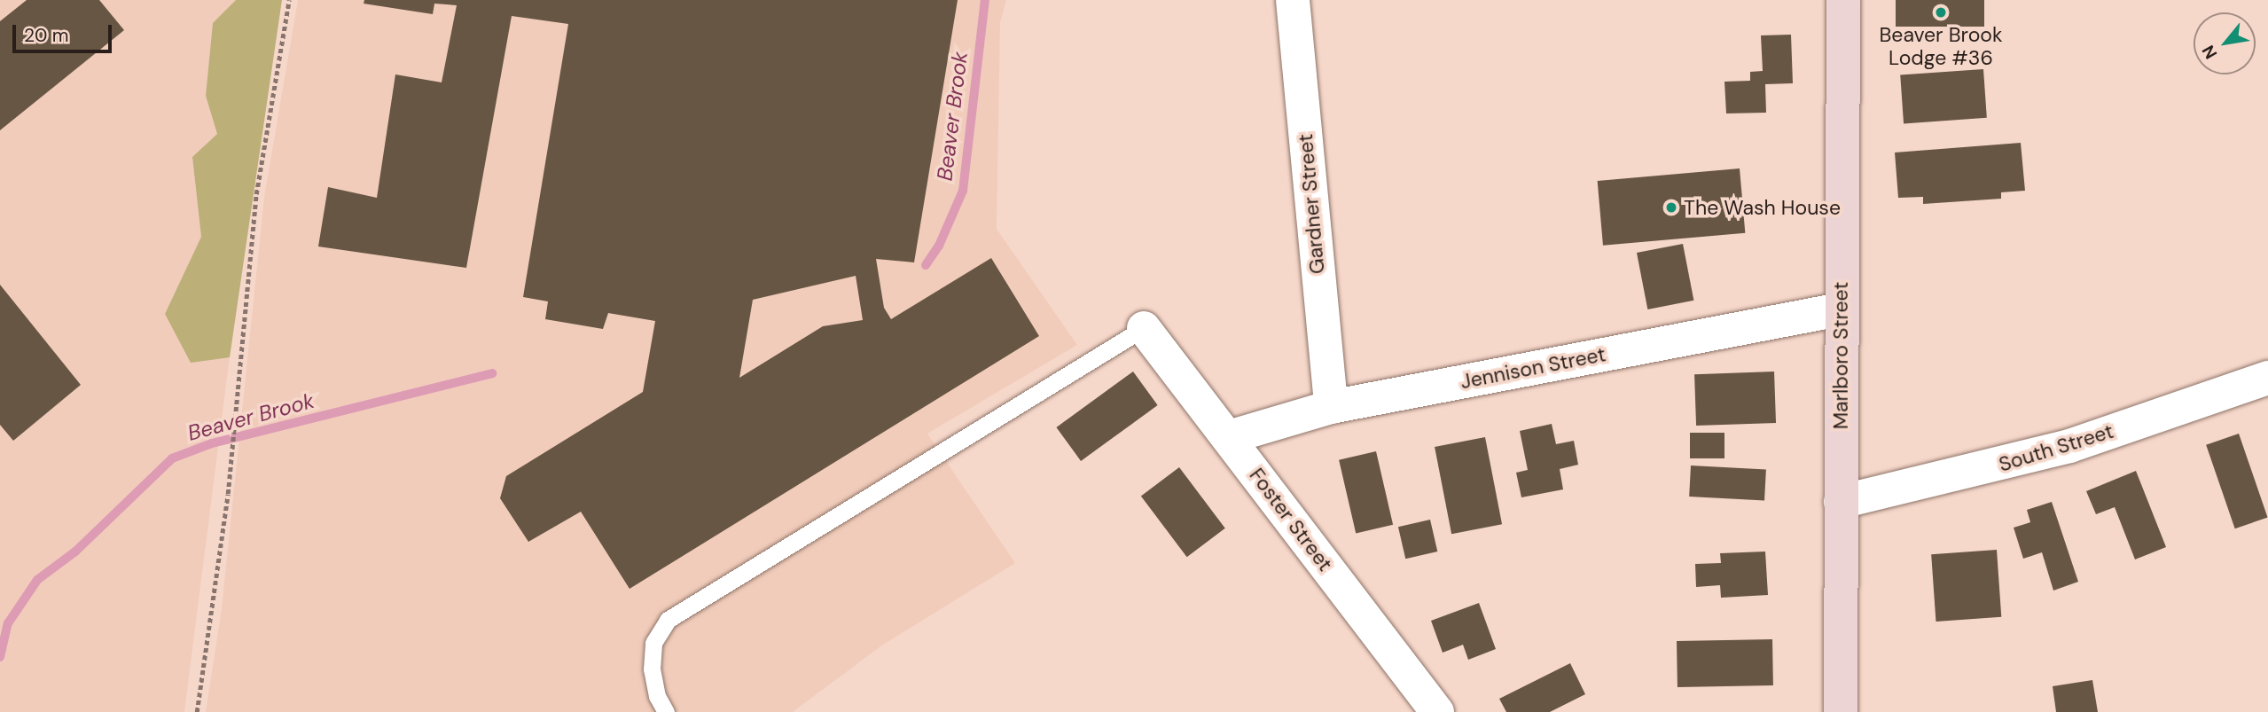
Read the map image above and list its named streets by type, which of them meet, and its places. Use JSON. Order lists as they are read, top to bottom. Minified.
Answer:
{"streets":{"street":["Gardner Street","Marlboro Street","Jennison Street","South Street","Foster Street"]},"crossings":[["Gardner Street","Jennison Street"],["Marlboro Street","Jennison Street"],["Marlboro Street","South Street"],["Jennison Street","Foster Street"]],"water":["Beaver Brook"],"places":["Beaver Brook Lodge #36","The Wash House"],"scale_bar":"20 m","north":"bottom left"}
